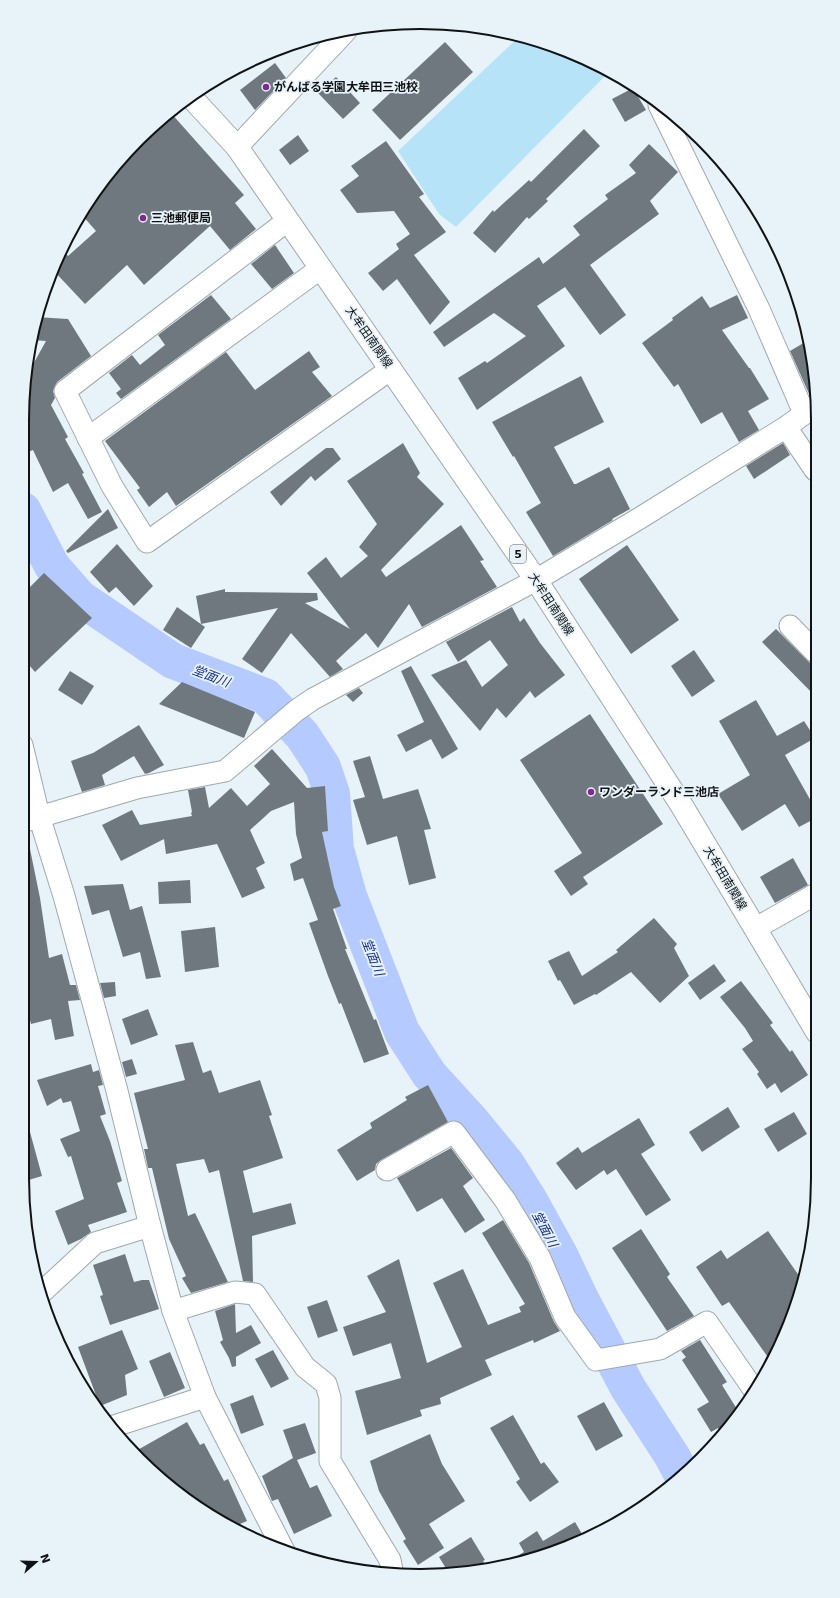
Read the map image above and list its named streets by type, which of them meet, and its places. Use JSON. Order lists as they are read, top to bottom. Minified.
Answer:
{"streets":{"main road":["大牟田南関線","5"]},"water":["堂面川"],"places":["がんばる学園大牟田三池校","三池郵便局","ワンダーランド三池店"],"north":"right"}
